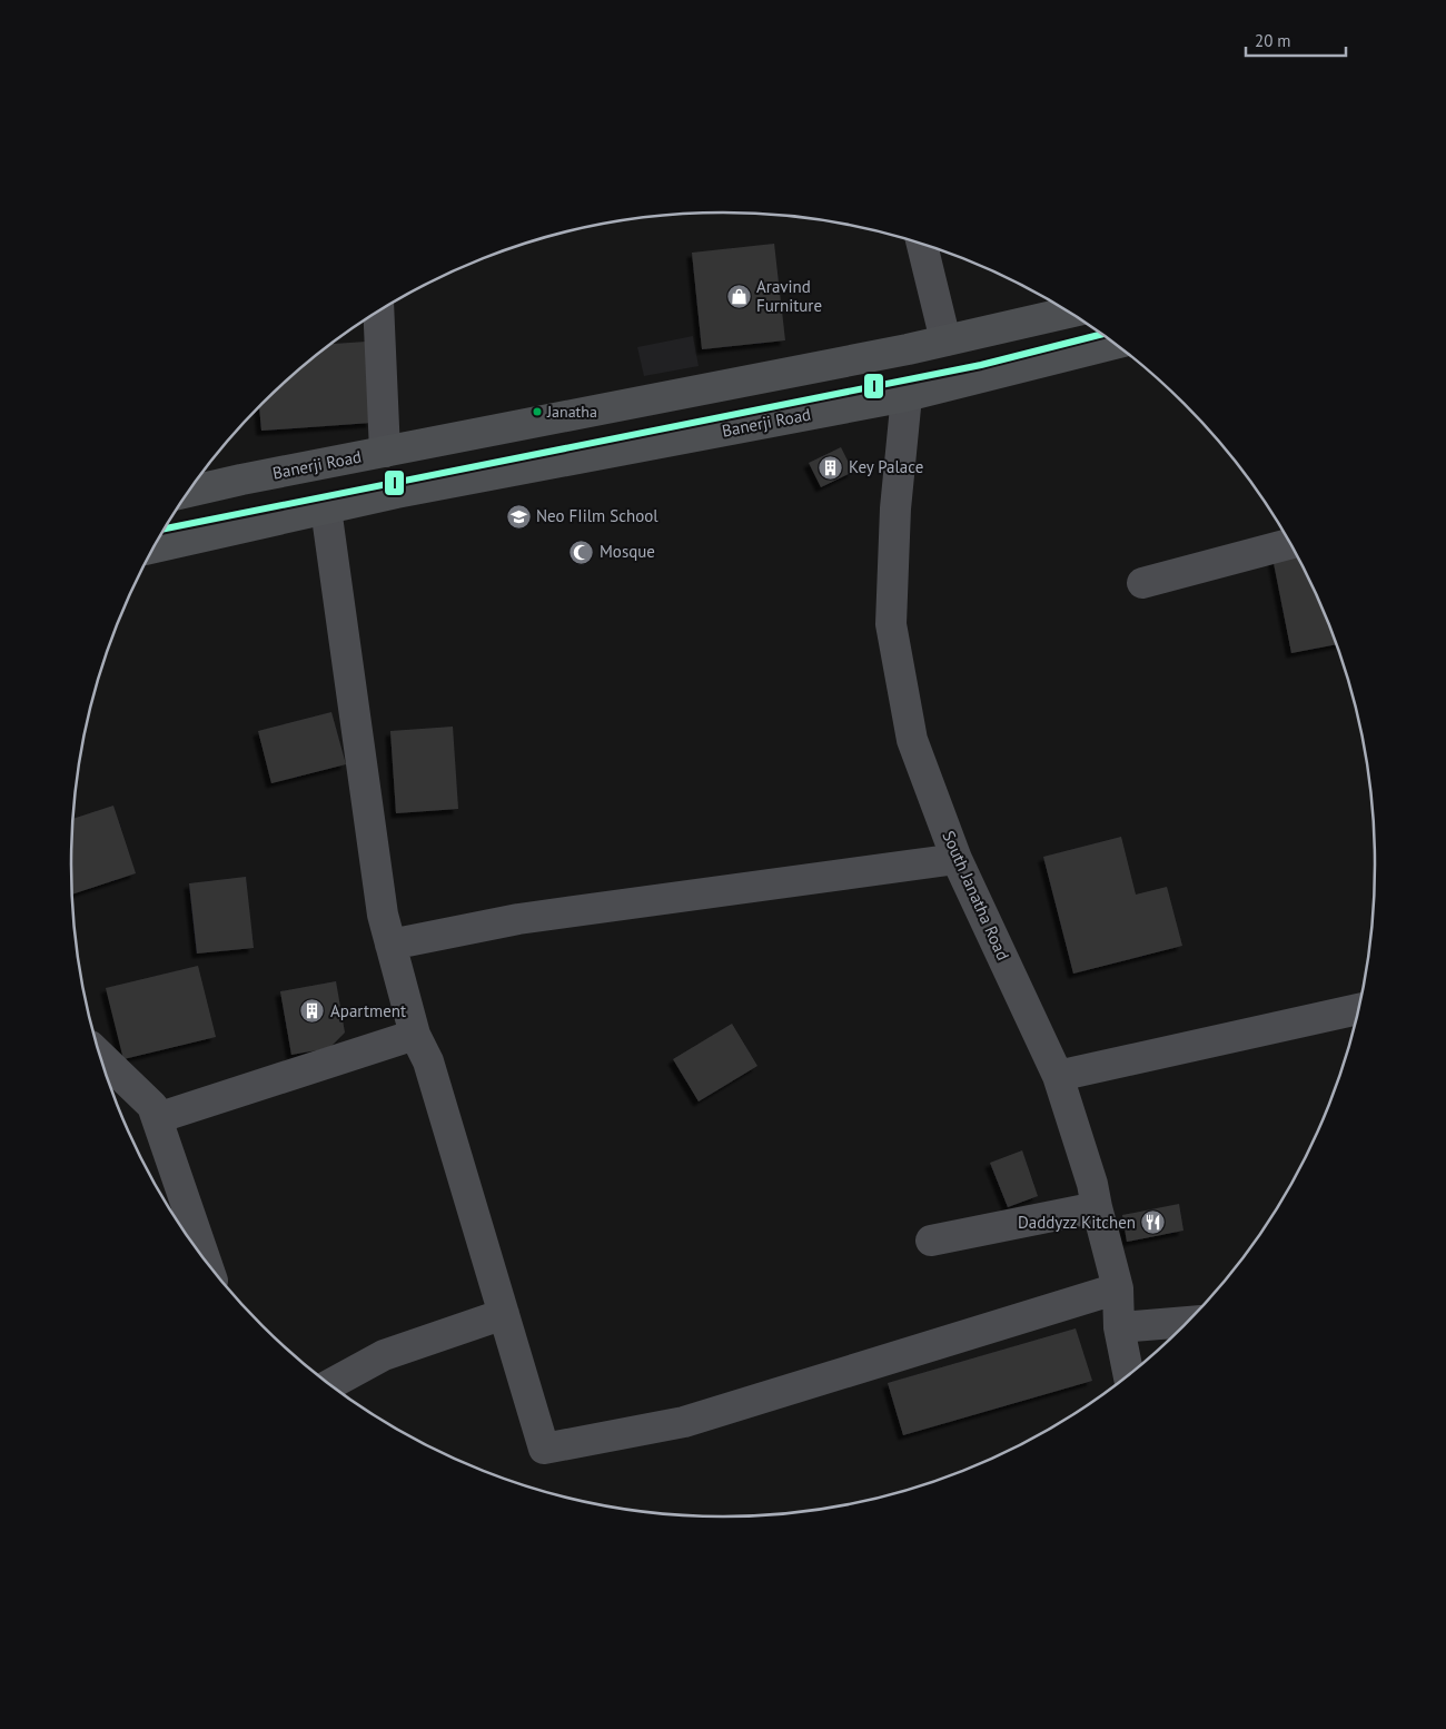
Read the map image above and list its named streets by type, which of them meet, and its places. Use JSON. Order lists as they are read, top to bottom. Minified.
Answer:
{"streets":{"main road":["Banerji Road"],"street":["South Janatha Road"]},"crossings":[["Banerji Road","South Janatha Road"]],"places":{"shop":["Aravind Furniture"],"other":["Janatha"],"building":["Key Palace","Apartment"],"school or university":["Neo FIilm School"],"mosque":["Mosque"],"restaurant":["Daddyzz Kitchen"]},"lines":["transit line I"],"scale_bar":"20 m"}
